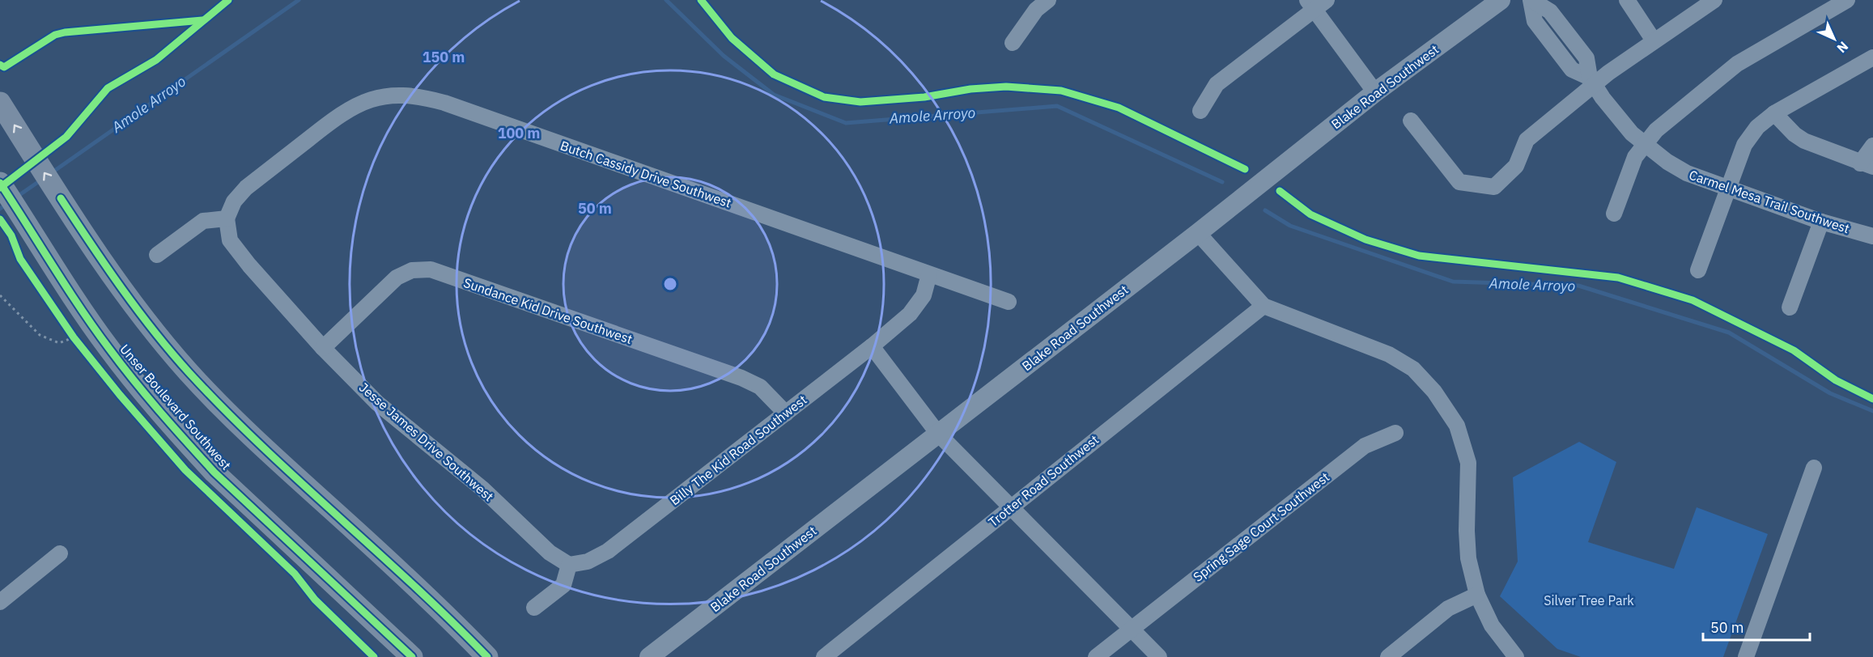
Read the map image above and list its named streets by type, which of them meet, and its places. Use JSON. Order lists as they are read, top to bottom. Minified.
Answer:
{"streets":{"main road":["Unser Boulevard Southwest"],"street":["Blake Road Southwest","Butch Cassidy Drive Southwest","Carmel Mesa Trail Southwest","Sundance Kid Drive Southwest","Jesse James Drive Southwest","Billy The Kid Road Southwest","Trotter Road Southwest","Spring Sage Court Southwest"]},"crossings":[["Butch Cassidy Drive Southwest","Jesse James Drive Southwest"],["Butch Cassidy Drive Southwest","Billy The Kid Road Southwest"],["Sundance Kid Drive Southwest","Jesse James Drive Southwest"],["Sundance Kid Drive Southwest","Billy The Kid Road Southwest"],["Jesse James Drive Southwest","Billy The Kid Road Southwest"]],"water":["Amole Arroyo"],"parks":["Silver Tree Park"],"scale_bar":"50 m","north":"bottom right","rings":["150 m","100 m","50 m"]}
